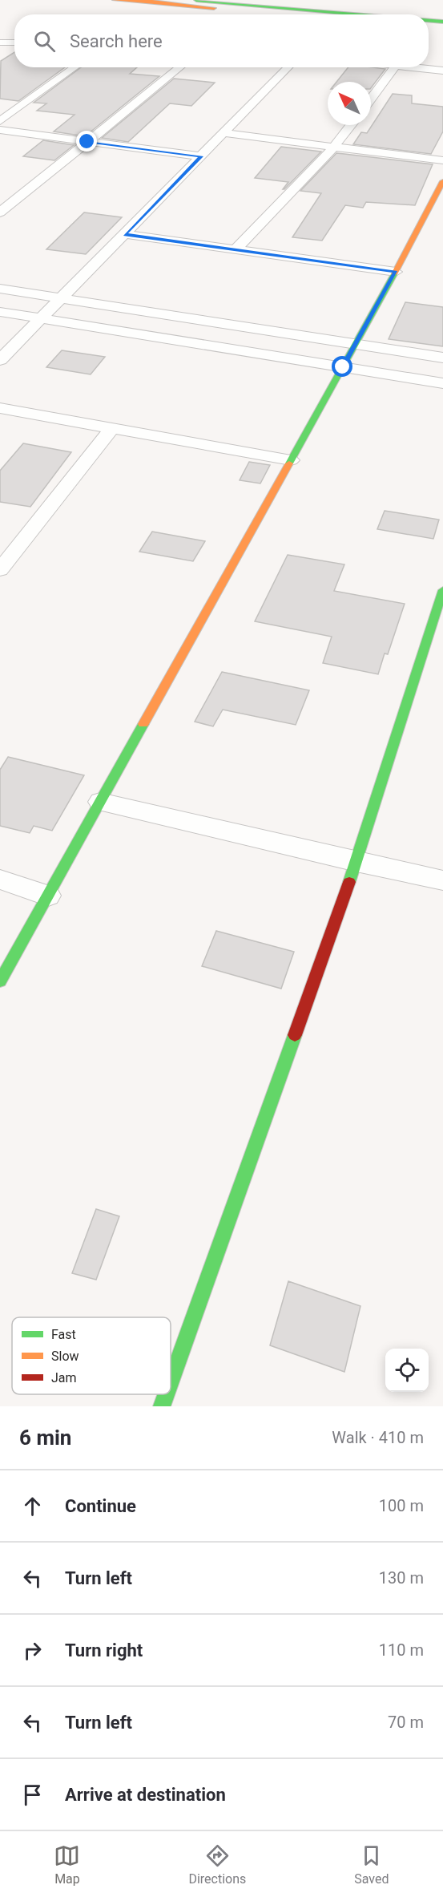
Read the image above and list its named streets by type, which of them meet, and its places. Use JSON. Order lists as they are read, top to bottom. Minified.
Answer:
{"legend":["Fast","Slow","Jam"],"north":"top left","page":{"search":"Search here","heading":["6 min","Walk · 410 m"],"list":[["Continue","100 m"],["Turn left","130 m"],["Turn right","110 m"],["Turn left","70 m"],"Arrive at destination"],"nav":["Map","Directions","Saved"]}}
